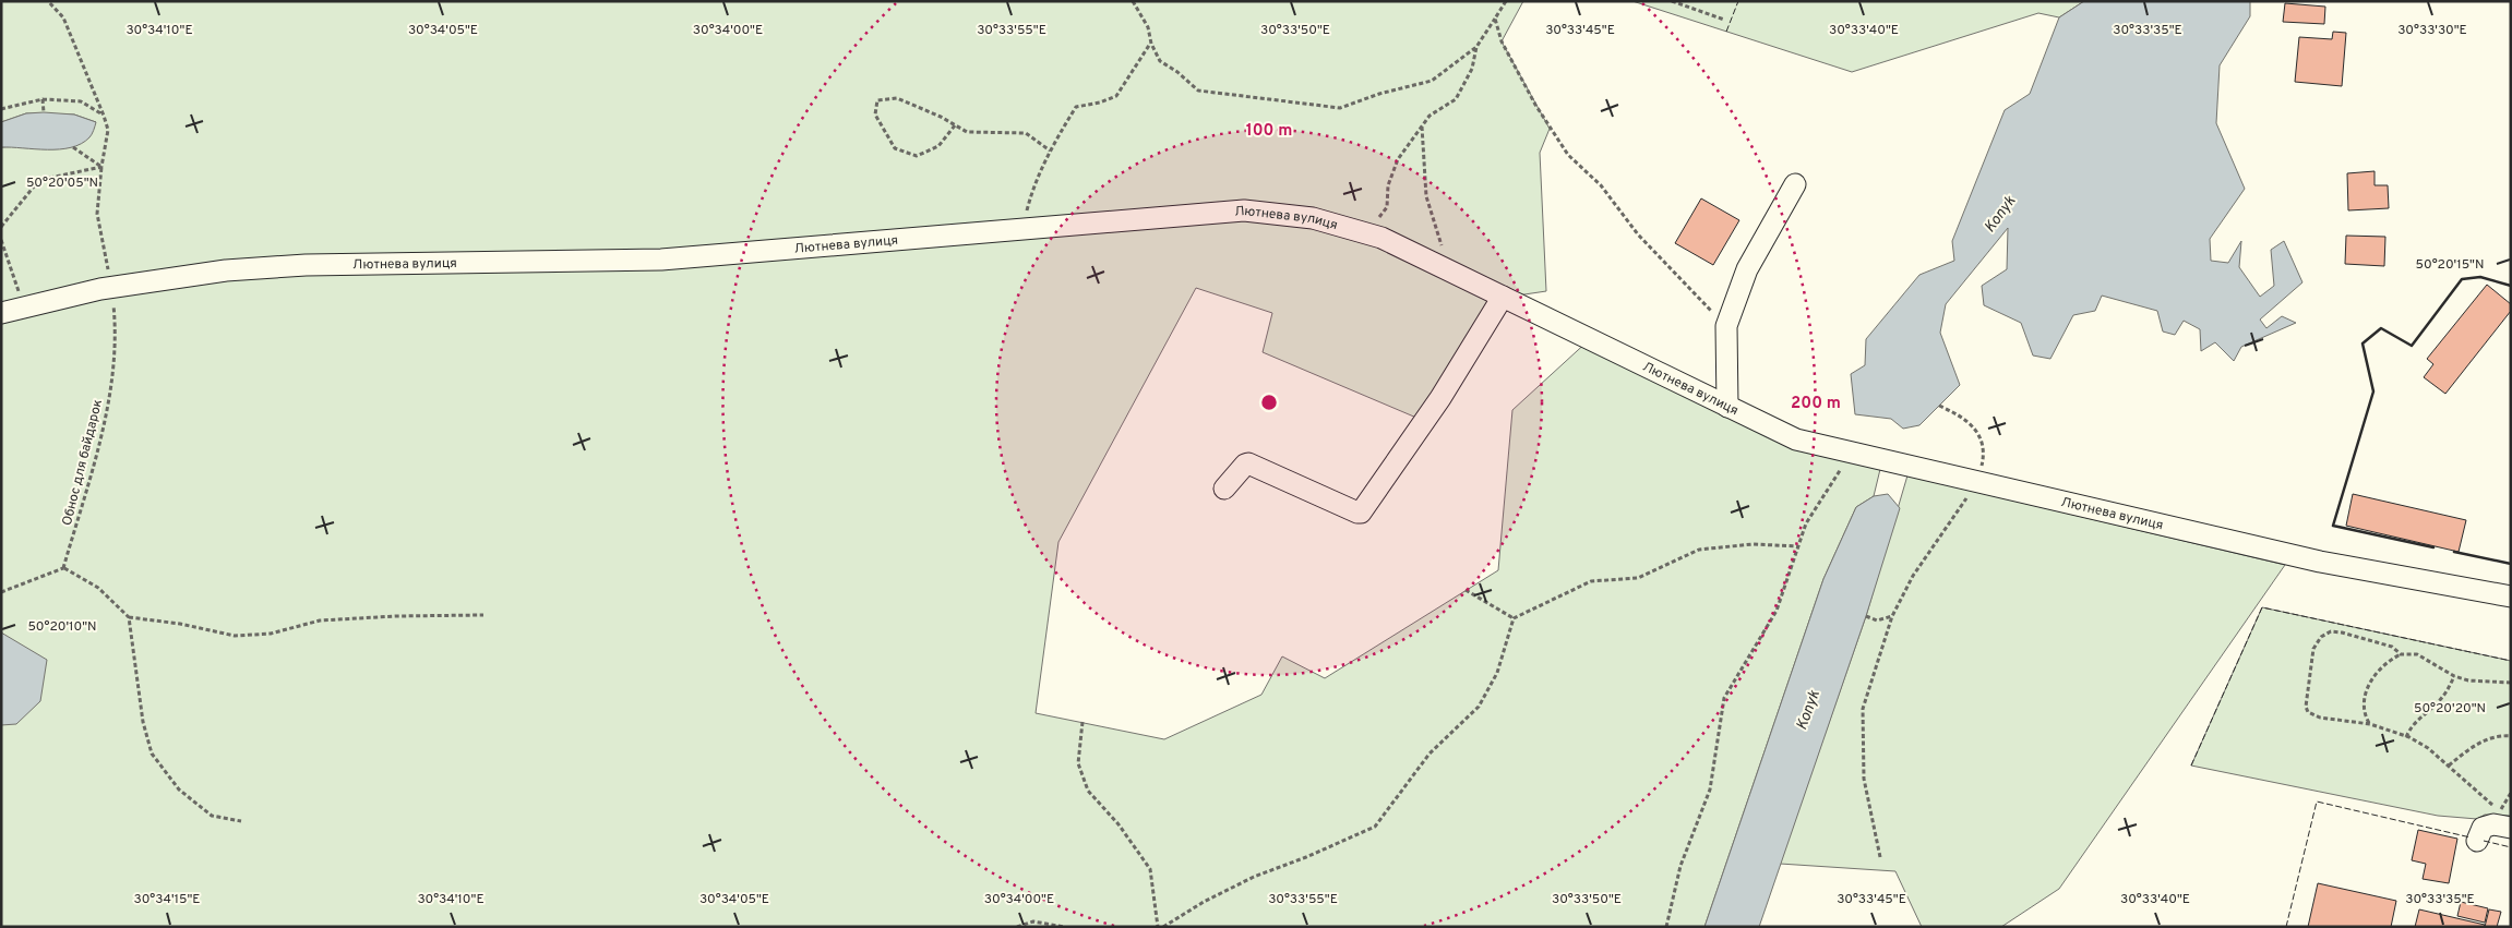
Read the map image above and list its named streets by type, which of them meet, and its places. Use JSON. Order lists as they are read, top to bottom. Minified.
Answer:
{"streets":{"street":["Лютнева вулиця"],"path":["Обнос для байдарок"]},"crossings":[["Лютнева вулиця","Обнос для байдарок"]],"water":["Konyk"],"coordinates":["30°34'10\"E","30°34'05\"E","30°34'00\"E","30°33'55\"E","30°33'50\"E","30°33'45\"E","30°33'40\"E","30°33'35\"E","30°33'30\"E","50°20'05\"N","50°20'15\"N","50°20'10\"N","50°20'20\"N","30°34'15\"E"],"rings":["100 m","200 m"]}
